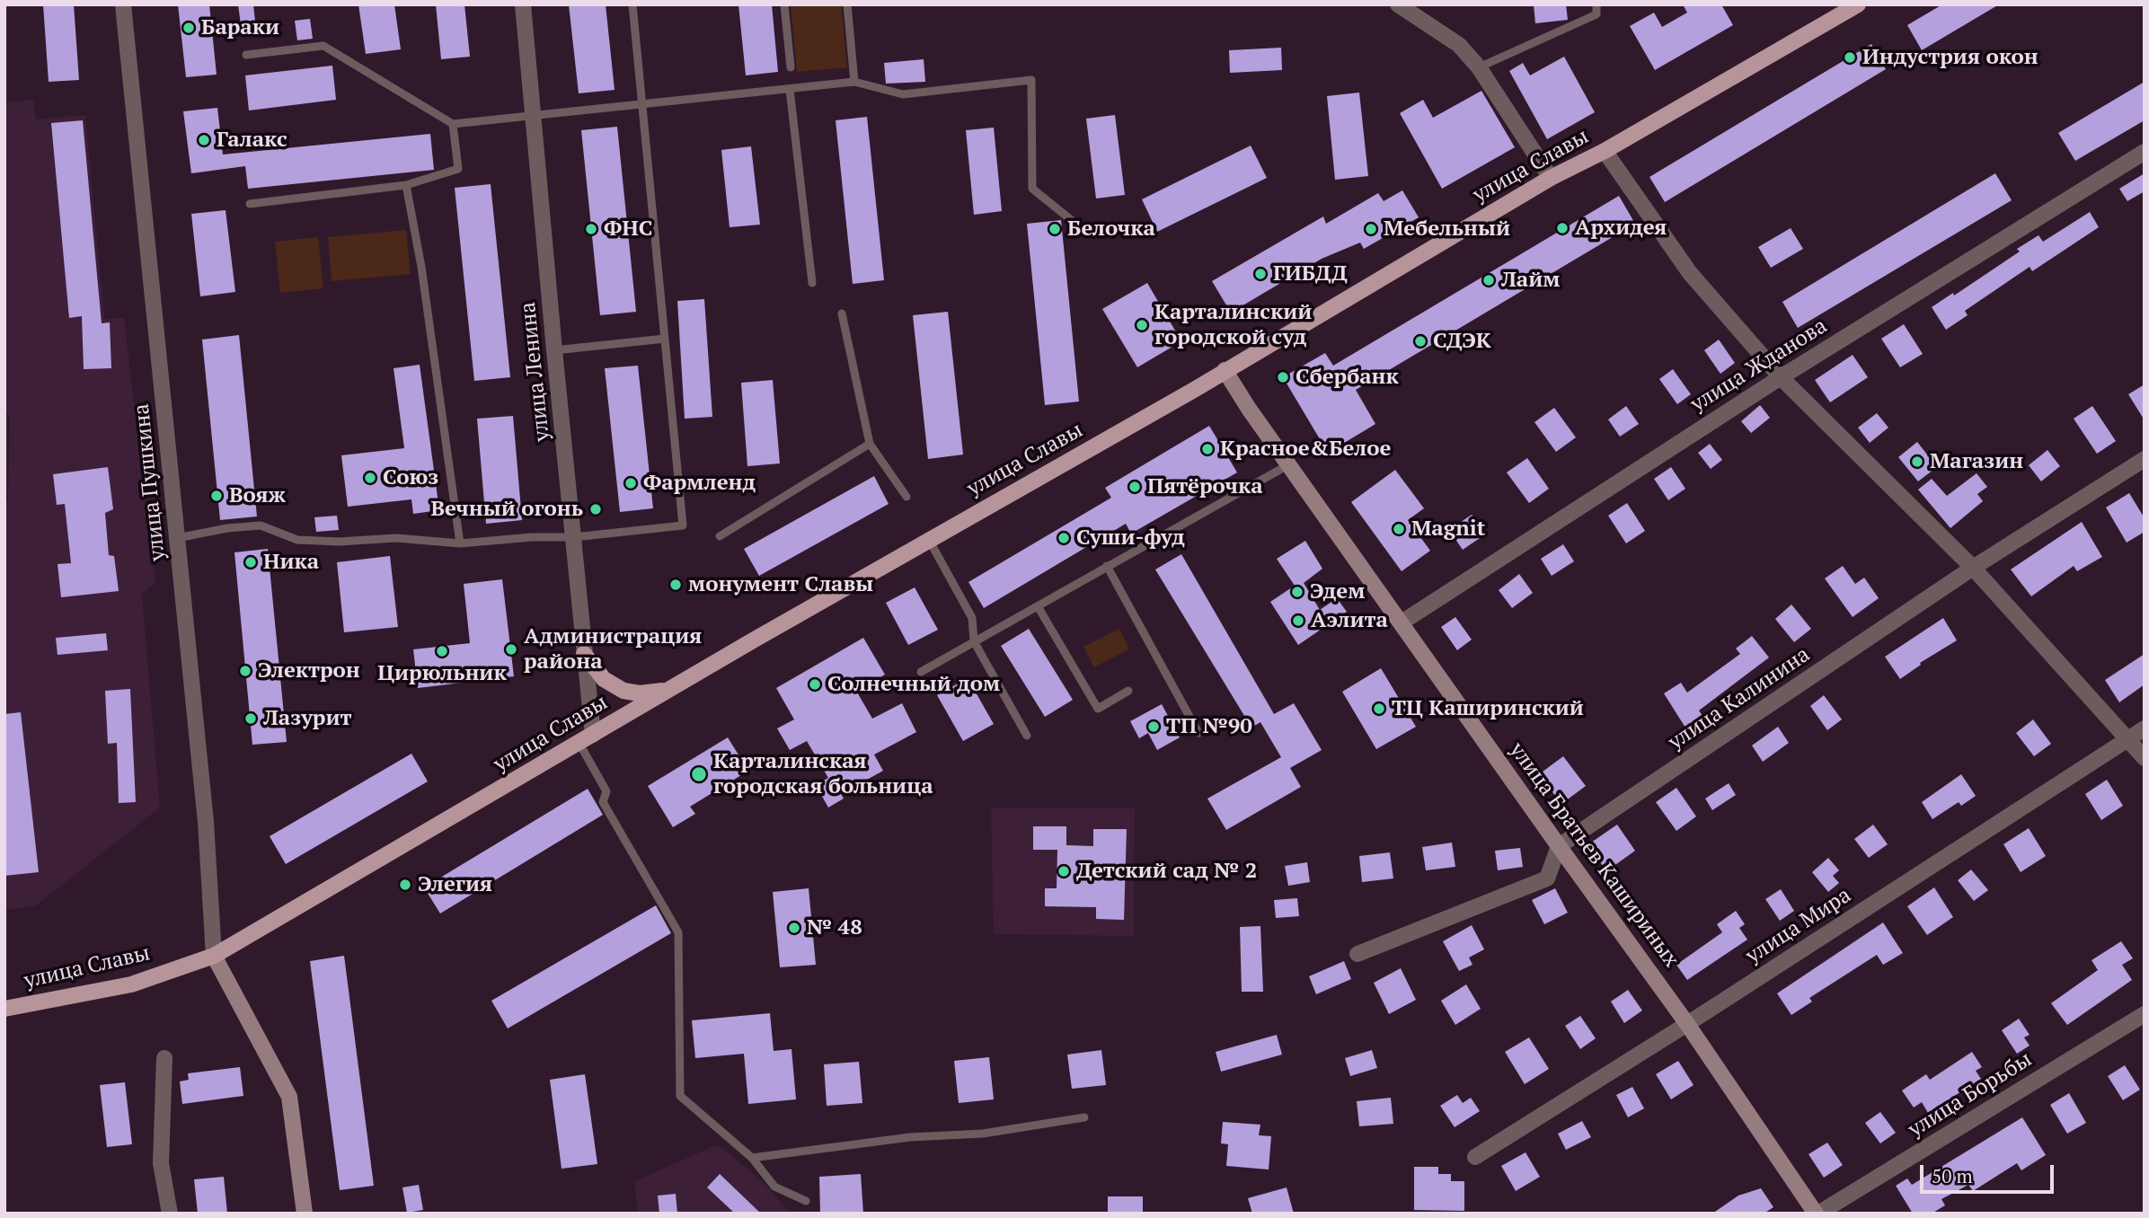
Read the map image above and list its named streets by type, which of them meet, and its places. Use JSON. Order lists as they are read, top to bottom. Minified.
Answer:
{"streets":{"main road":["улица Славы","улица Братьев Кашириных"],"street":["улица Жданова","улица Ленина","улица Пушкина","улица Калинина","улица Мира","улица Борьбы"]},"crossings":[["улица Славы","улица Ленина"],["улица Славы","улица Пушкина"],["улица Славы","улица Братьев Кашириных"],["улица Жданова","улица Братьев Кашириных"],["улица Калинина","улица Братьев Кашириных"],["улица Братьев Кашириных","улица Мира"],["улица Братьев Кашириных","улица Борьбы"]],"places":["Бараки","Индустрия окон","Галакс","Архидея","ФНС","Белочка","Мебельный","ГИБДД","Лайм","Карталинский городской суд","СДЭК","Сбербанк","Красное&Белое","Магазин","Союз","Фармленд","Пятёрочка","Вояж","Вечный огонь","Magnit","Суши-фуд","Ника","монумент Славы","Эдем","Аэлита","Администрация района","Цирюльник","Электрон","Солнечный дом","ТЦ Каширинский","Лазурит","ТП №90","Карталинская городская больница","Детский сад № 2","Элегия","№ 48"],"scale_bar":"50 m"}
